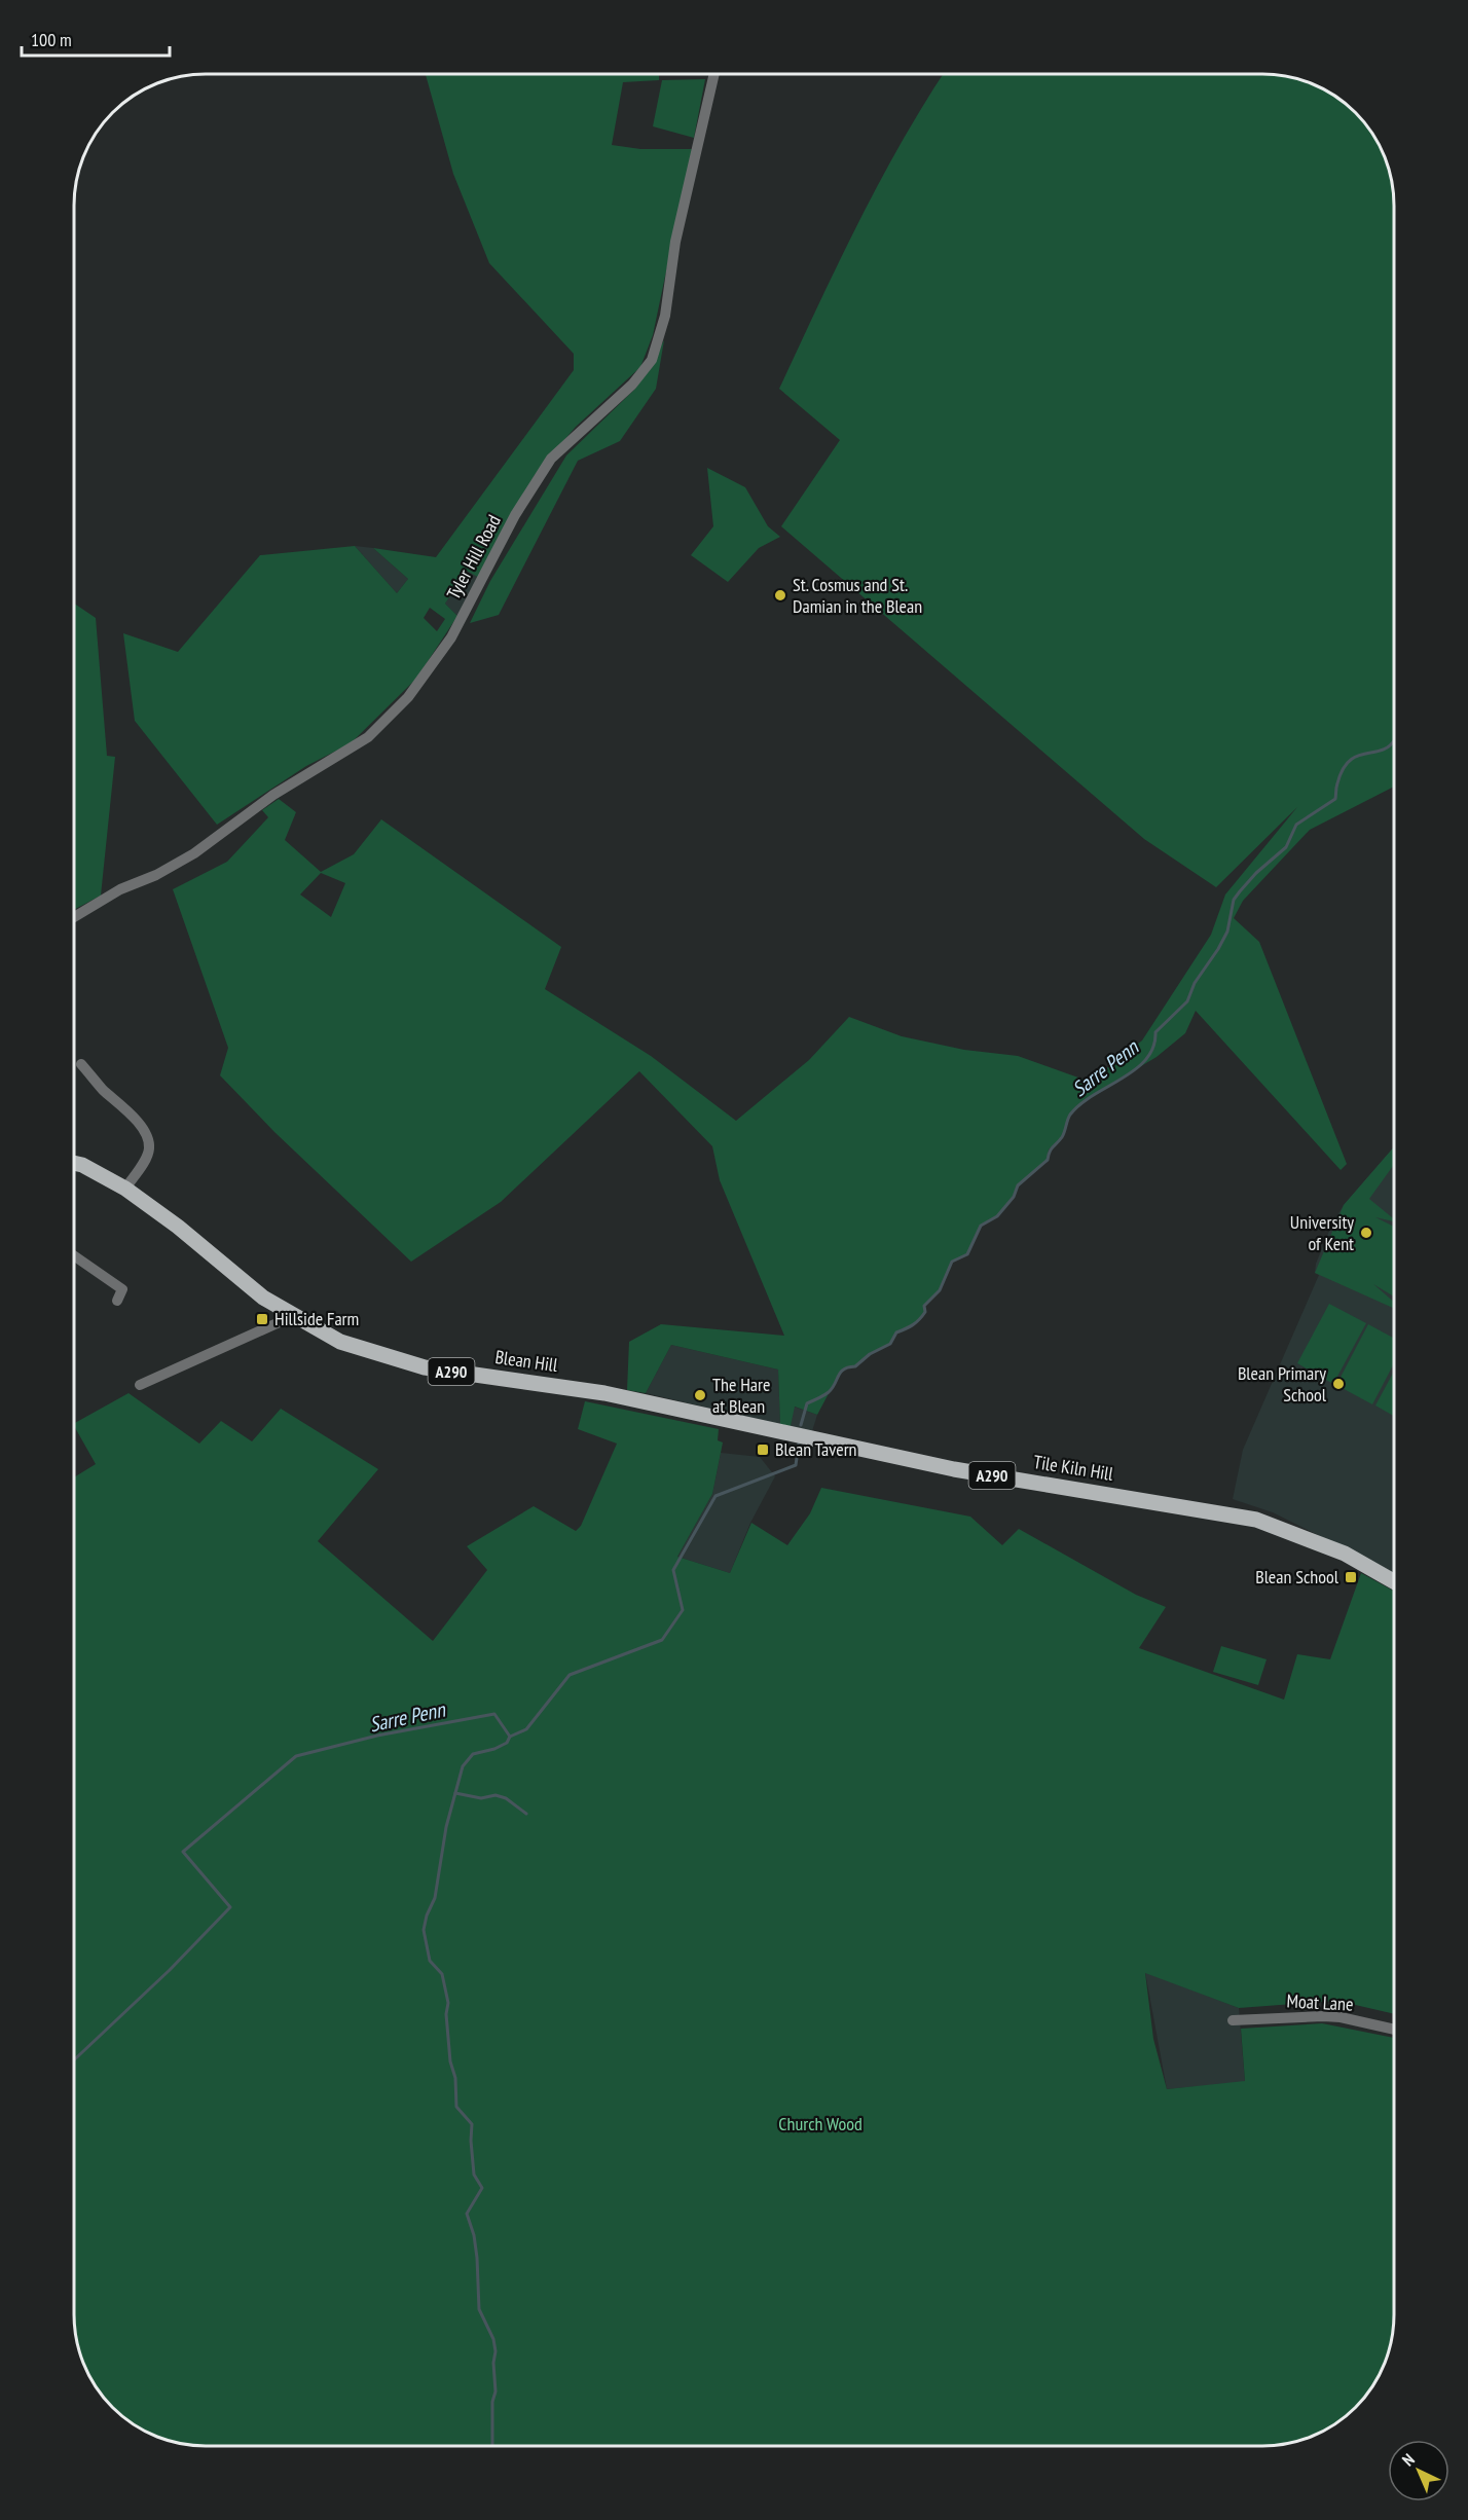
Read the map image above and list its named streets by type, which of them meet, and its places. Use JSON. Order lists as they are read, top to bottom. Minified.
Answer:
{"streets":{"main road":["Blean Hill","A290","Tile Kiln Hill"],"street":["Tyler Hill Road","Moat Lane"]},"crossings":[["Blean Hill","A290"],["Blean Hill","Tile Kiln Hill"]],"water":["Sarre Penn"],"parks":["Church Wood"],"places":{"other":["St. Cosmus and St. Damian in the Blean","University of Kent","Blean Primary School","The Hare at Blean"],"transit":["Hillside Farm","Blean Tavern","Blean School"]},"scale_bar":"100 m","north":"top left"}
